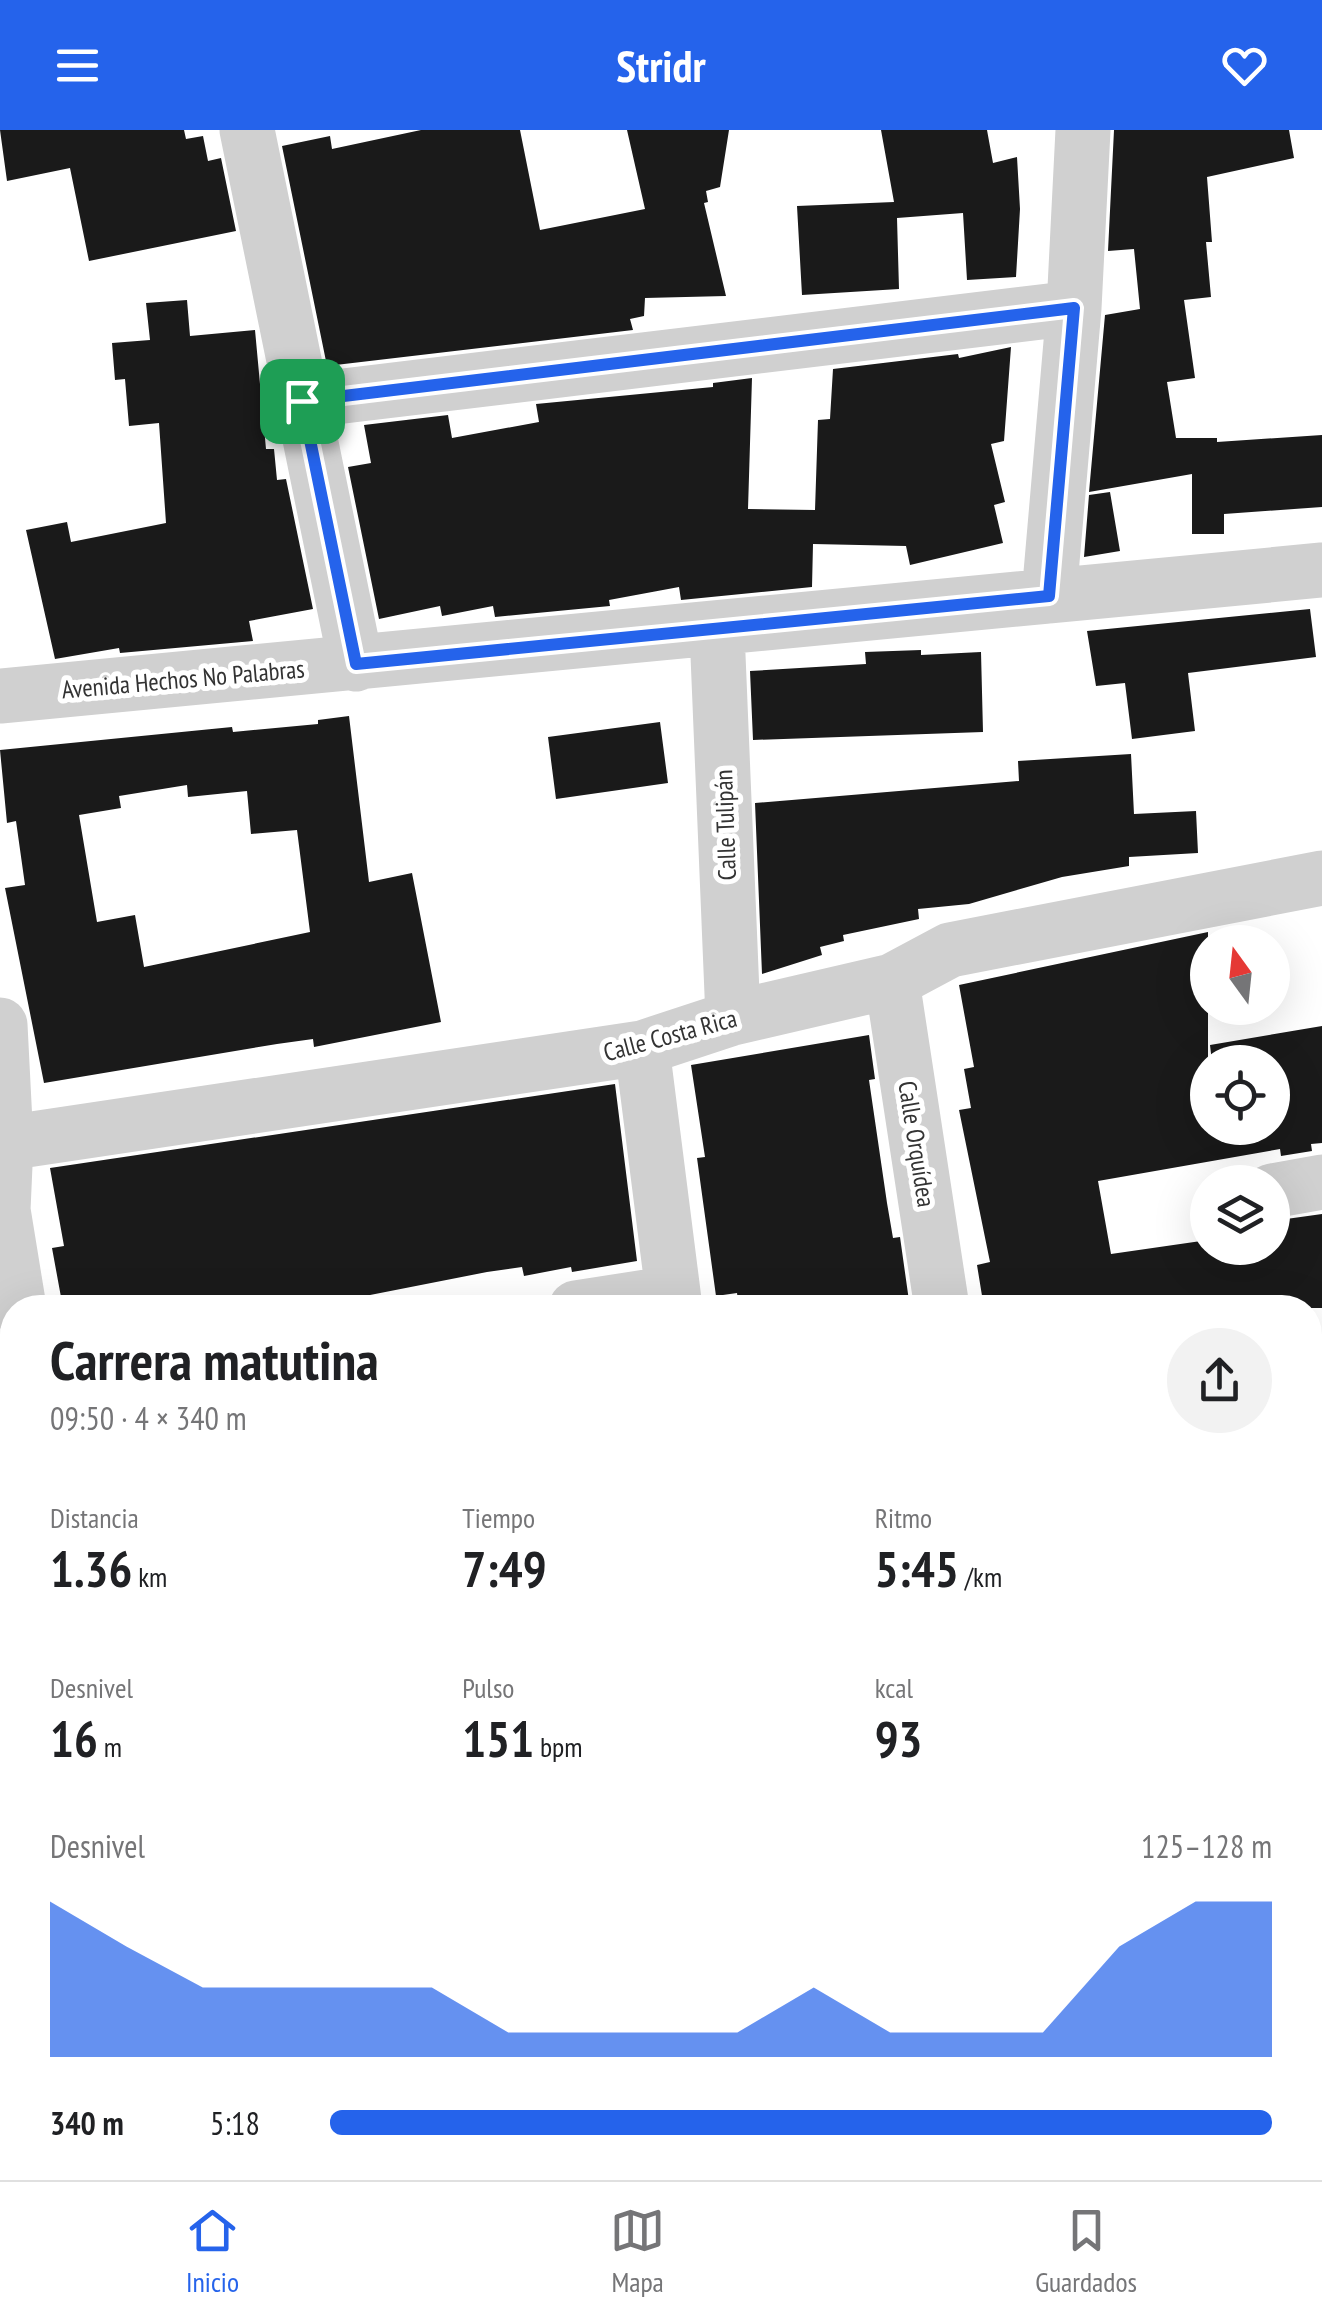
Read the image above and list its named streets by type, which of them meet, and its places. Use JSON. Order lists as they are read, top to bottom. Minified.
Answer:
{"streets":{"street":["Avenida Hechos No Palabras","Calle Tulipán","Calle Costa Rica","Calle Orquídea"]},"crossings":[["Avenida Hechos No Palabras","Calle Tulipán"],["Calle Tulipán","Calle Costa Rica"],["Calle Costa Rica","Calle Orquídea"]],"north":"top","page":{"header":"Stridr","heading":["Carrera matutina","09:50 · 4 × 340 m"],"stats":[["Distancia","1.36 km"],["Tiempo","7:49"],["Ritmo","5:45 /km"],["Desnivel","16 m"],["Pulso","151 bpm"],["kcal","93"]],"chart":["Desnivel","125–128 m"],"list":[{"name":"340 m","note":"5:18"}],"tabs":["Inicio","Mapa","Guardados"]}}
